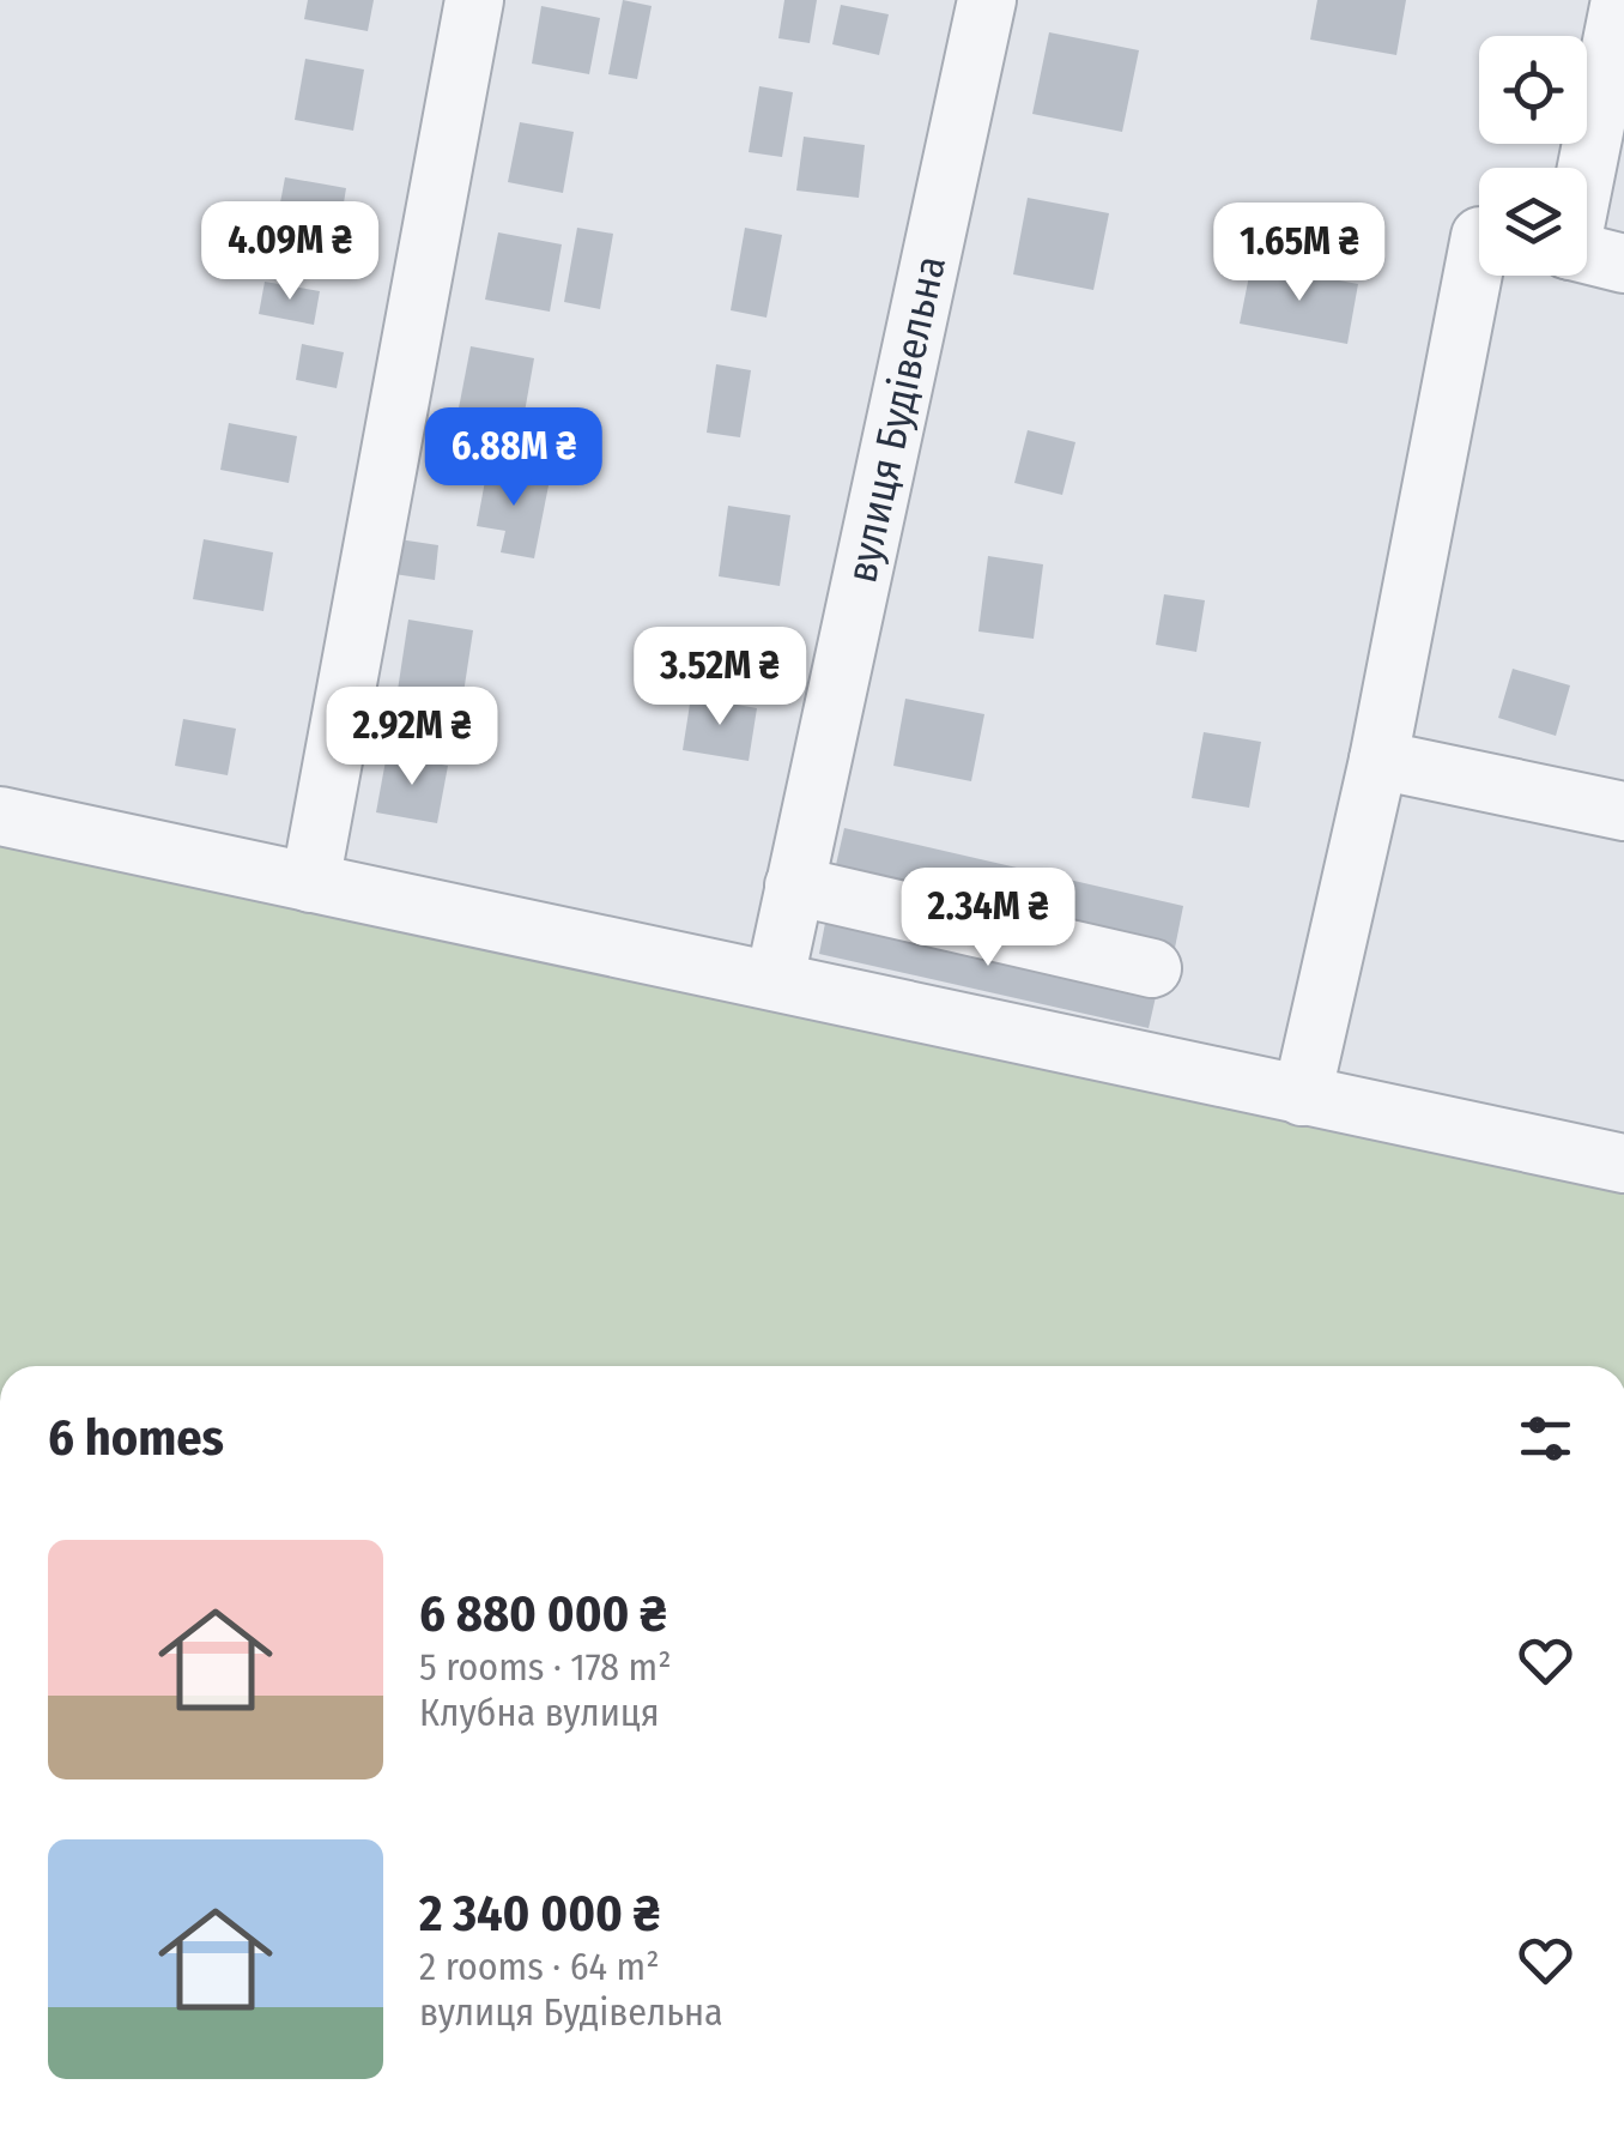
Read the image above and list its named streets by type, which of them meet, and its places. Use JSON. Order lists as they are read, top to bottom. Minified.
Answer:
{"streets":{"street":["вулиця Будівельна"]},"page":{"price":["4.09M ₴","1.65M ₴","6.88M ₴","3.52M ₴","2.92M ₴","2.34M ₴"],"heading":"6 homes","list":[{"name":"6 880 000 ₴","note":"5 rooms · 178 m² · Клубна вулиця"},{"name":"2 340 000 ₴","note":"2 rooms · 64 m² · вулиця Будівельна"}]}}
